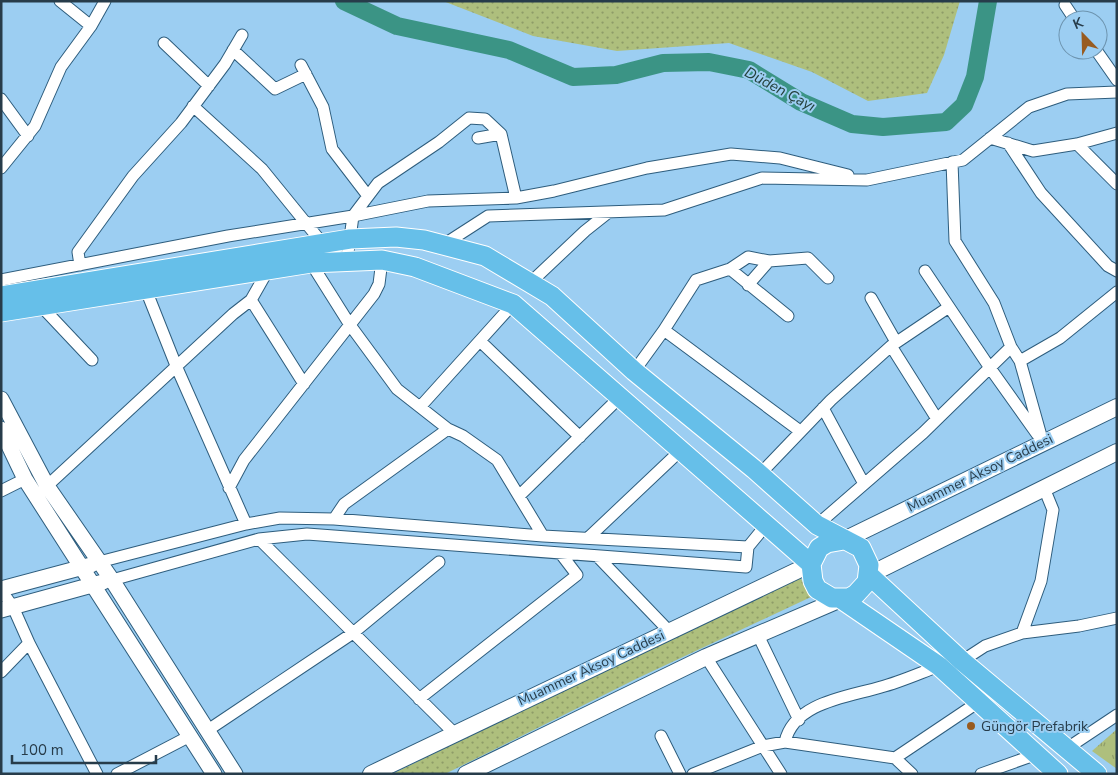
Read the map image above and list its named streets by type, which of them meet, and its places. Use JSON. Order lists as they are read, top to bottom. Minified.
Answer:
{"streets":{"main road":["Muammer Aksoy Caddesi"]},"water":["Düden Çayı"],"places":["Güngör Prefabrik"],"scale_bar":"100 m","north":"top left"}
